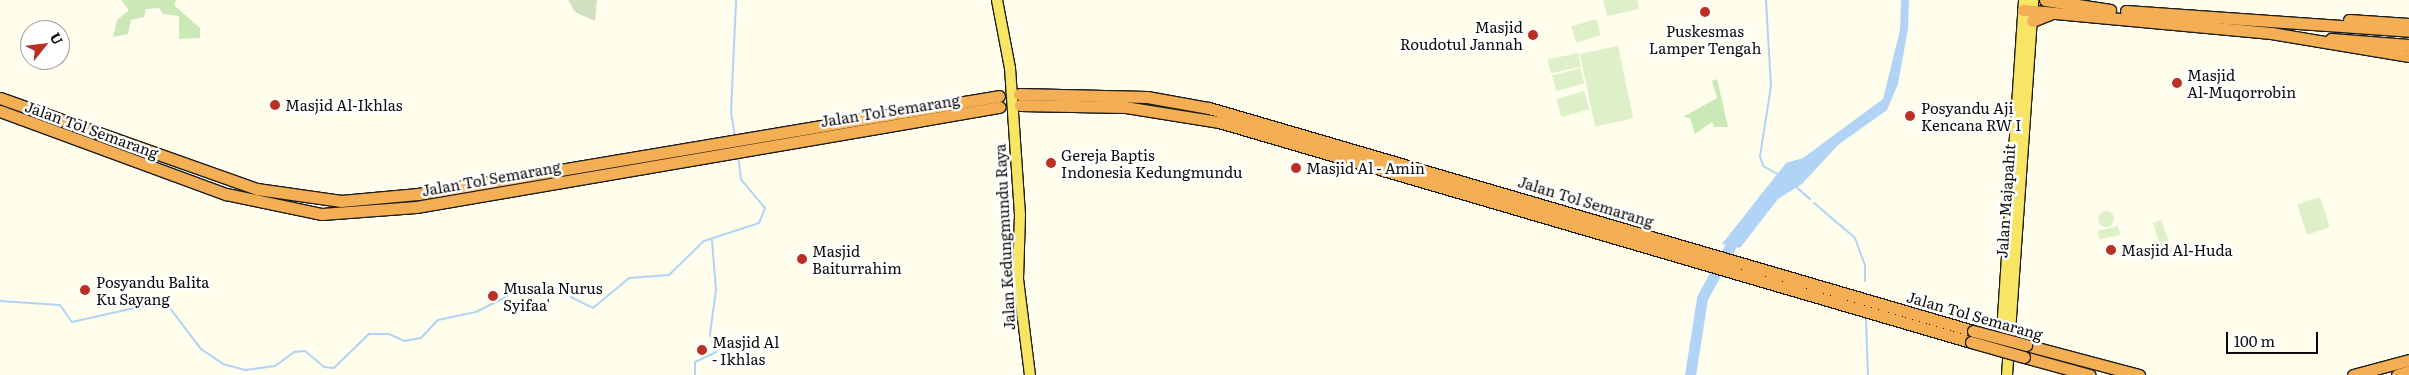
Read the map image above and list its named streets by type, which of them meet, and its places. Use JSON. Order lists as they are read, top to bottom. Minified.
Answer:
{"streets":{"highway":["Jalan Tol Semarang"],"main road":["Jalan Majapahit","Jalan Kedungmundu Raya"]},"places":["Puskesmas Lamper Tengah","Masjid Roudotul Jannah","Masjid Al-Muqorrobin","Masjid Al-Ikhlas","Posyandu Aji Kencana RW I","Gereja Baptis Indonesia Kedungmundu","Masjid Al - Amin","Masjid Al-Huda","Masjid Baiturrahim","Posyandu Balita Ku Sayang","Musala Nurus Syifaa'","Masjid Al - Ikhlas"],"scale_bar":"100 m","north":"top right"}
